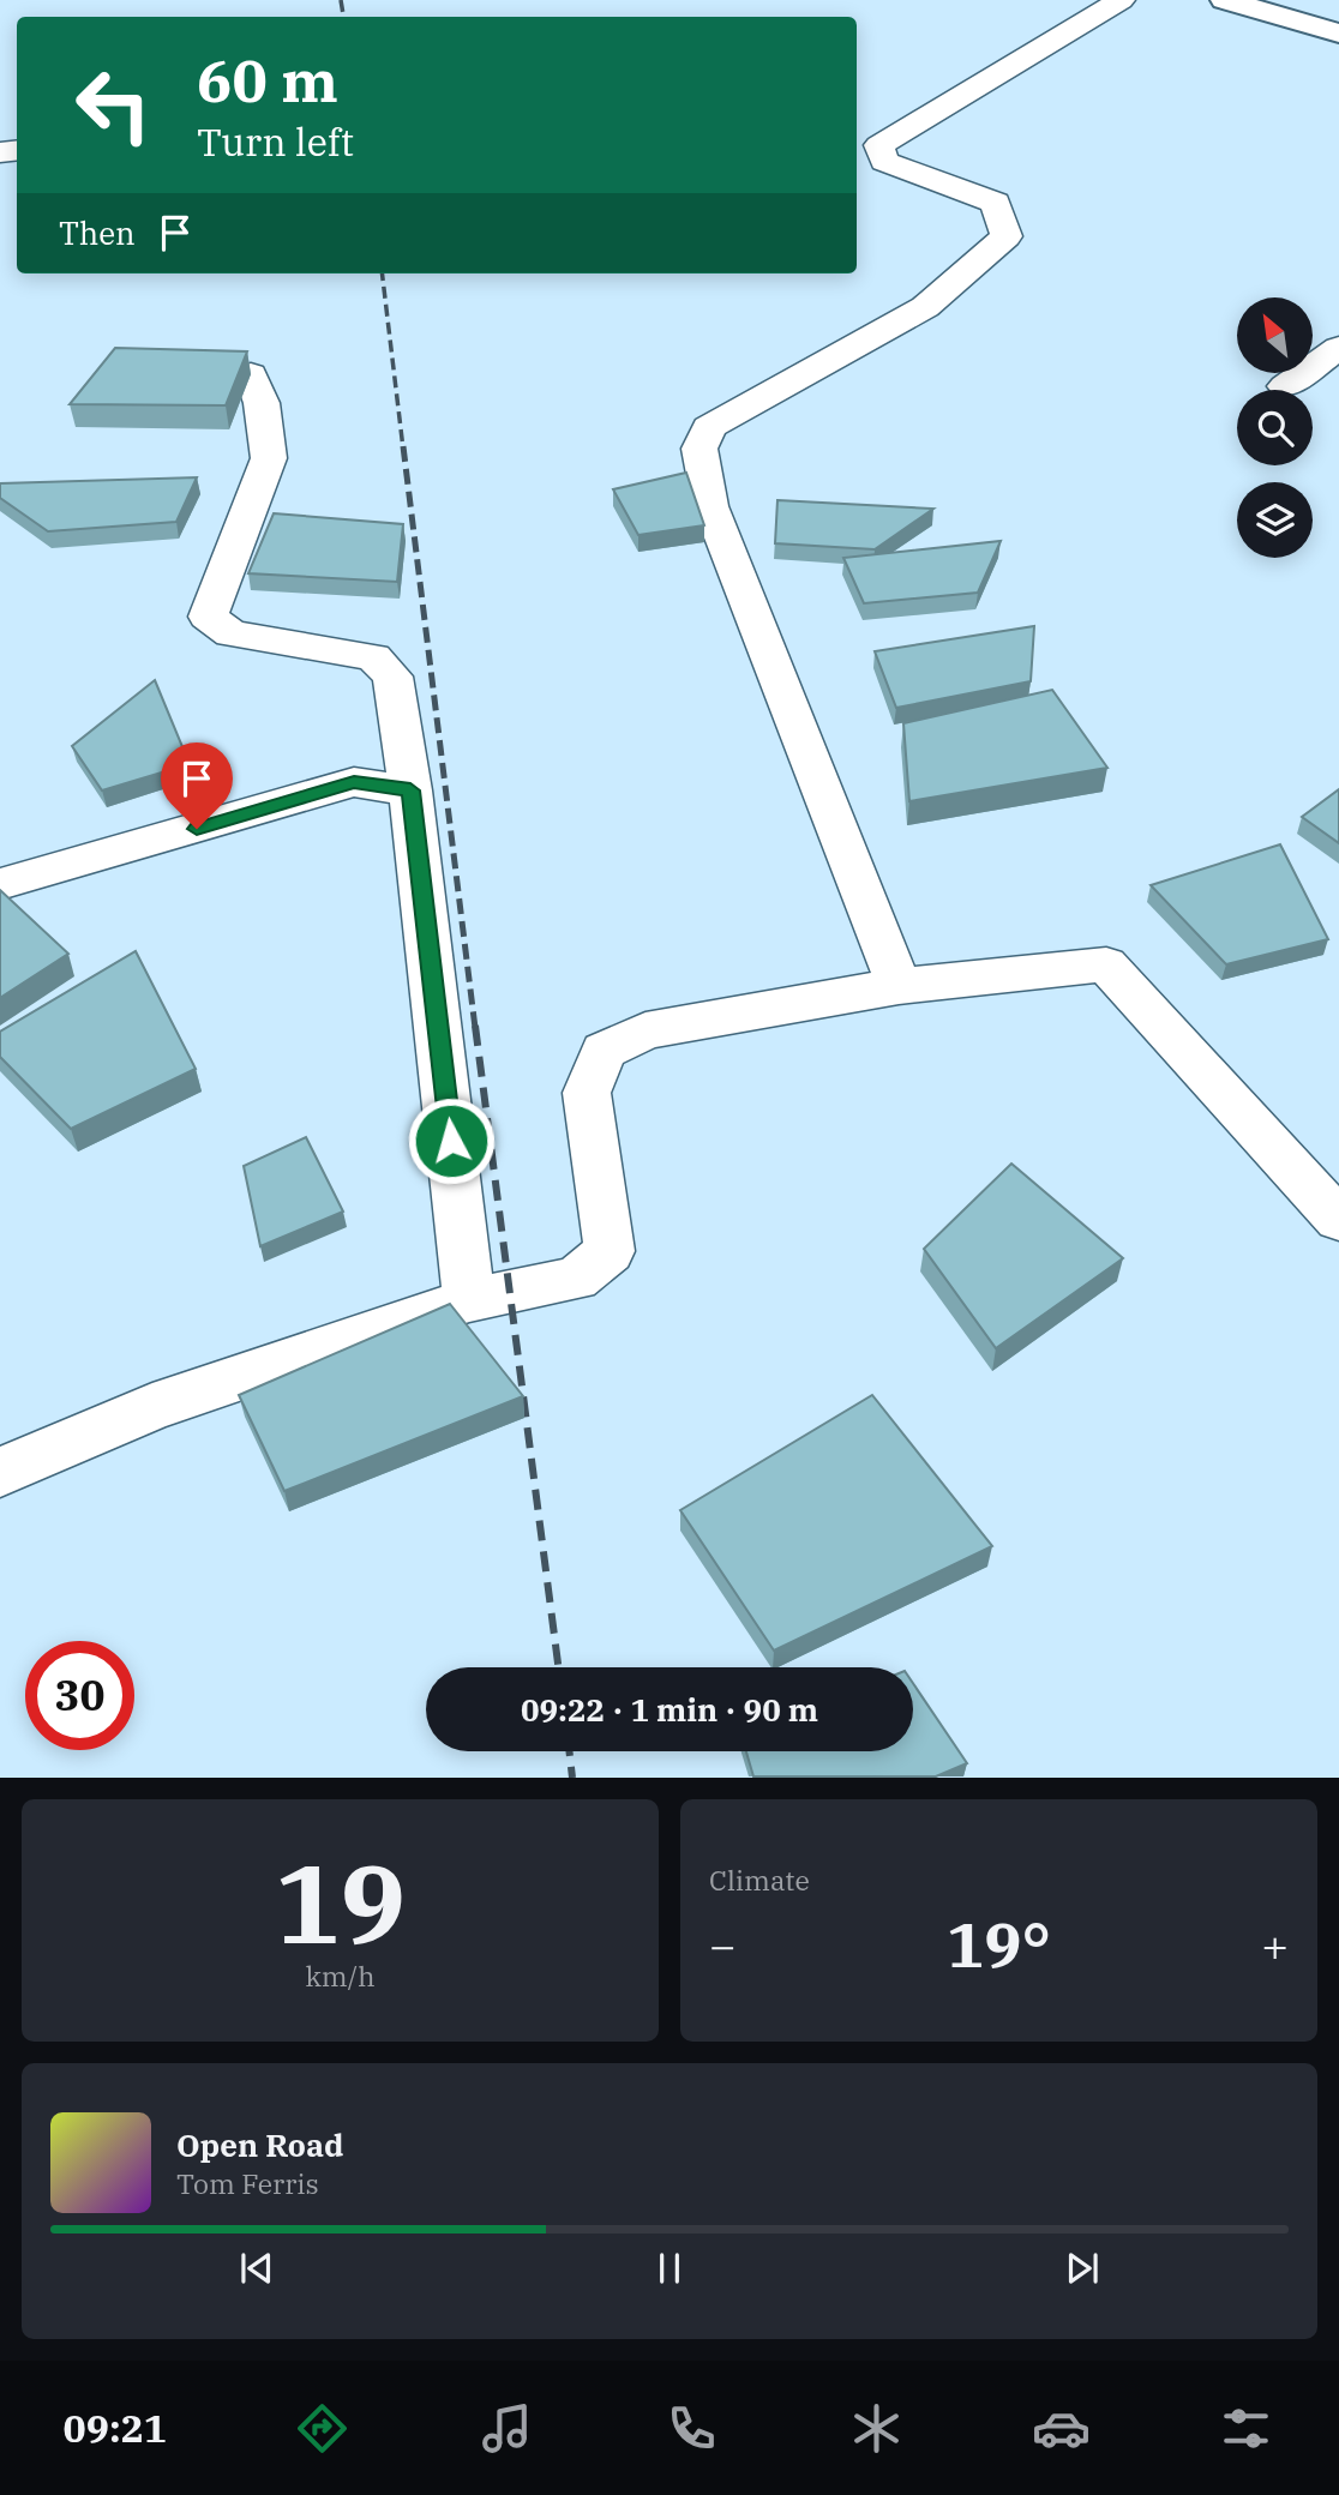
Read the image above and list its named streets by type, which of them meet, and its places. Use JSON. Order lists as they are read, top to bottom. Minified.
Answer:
{"north":"top left","page":{"turn":["60 m","Turn left"],"then":"Then","limit":"30","trip":"09:22 · 1 min · 90 m","tile":[["19","km/h"],"Climate"],"heat":["−","19°","+"],"song":["Open Road","Tom Ferris"],"tabs":"09:21"}}
